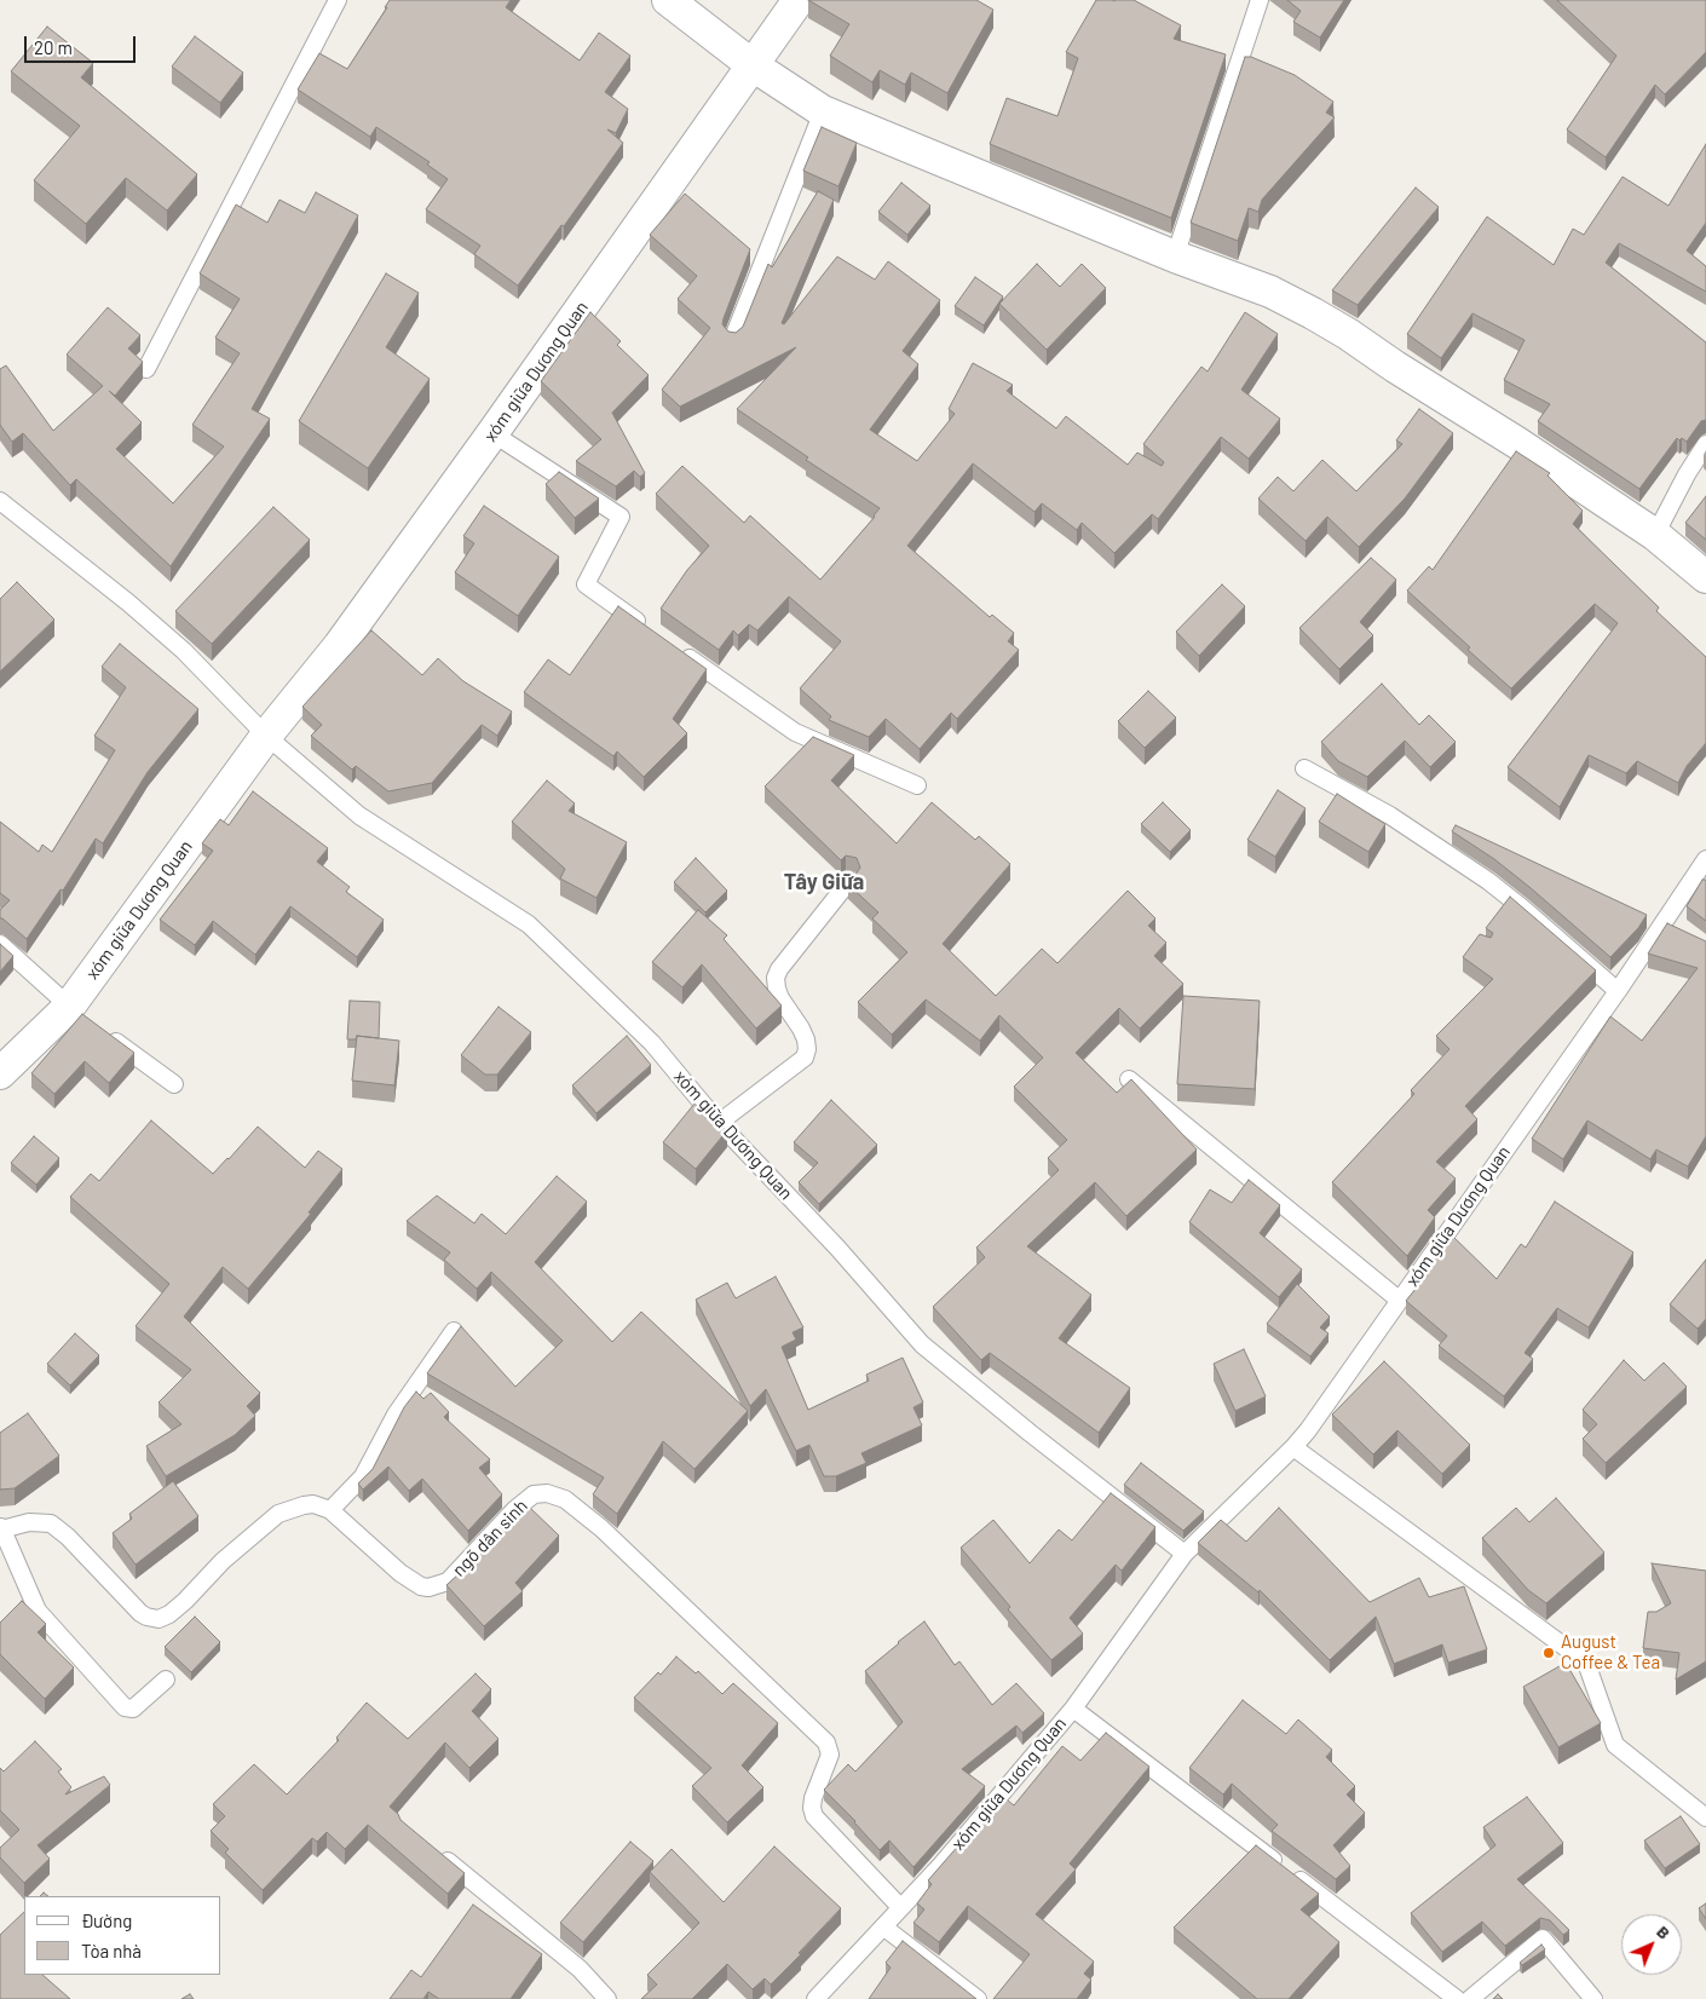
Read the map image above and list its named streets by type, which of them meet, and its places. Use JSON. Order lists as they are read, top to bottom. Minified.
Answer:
{"streets":{"street":["xóm giữa Dương Quan"],"lane":["ngõ dân sinh"]},"crossings":[["xóm giữa Dương Quan","ngõ dân sinh"]],"districts":["Tây Giữa"],"places":["August Coffee & Tea"],"legend":["Đường","Tòa nhà"],"scale_bar":"20 m","north":"top right"}
